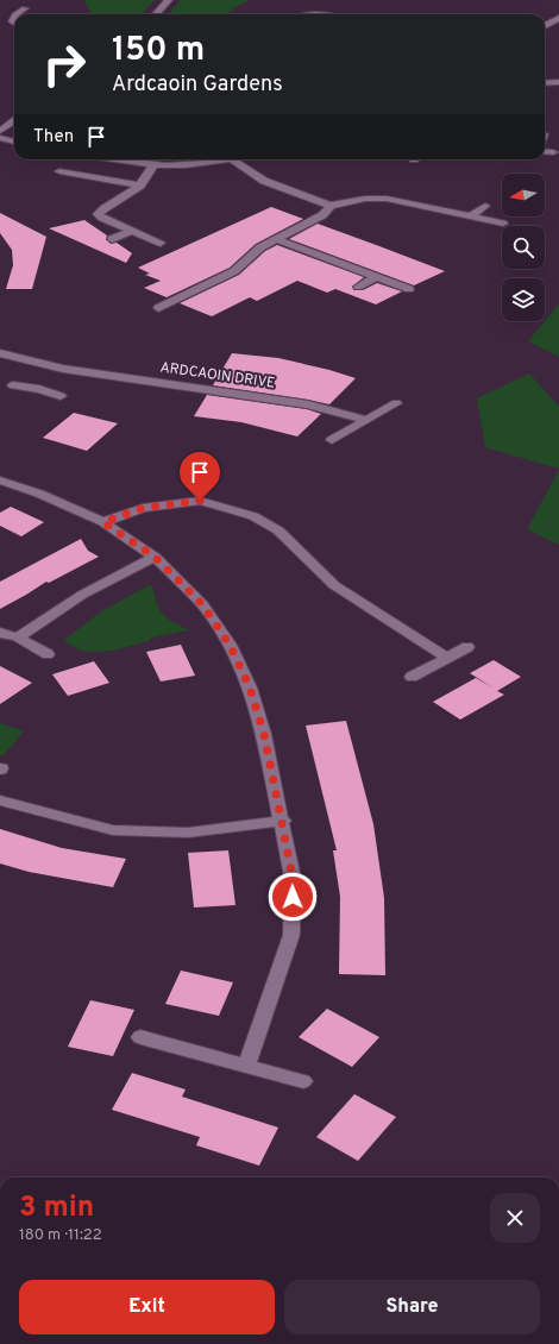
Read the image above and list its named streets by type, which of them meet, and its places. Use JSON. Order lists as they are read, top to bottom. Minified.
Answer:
{"streets":{"street":["ARDCAOIN DRIVE"]},"north":"left","page":{"turn":["150 m","Ardcaoin Gardens"],"then":"Then","heading":["3 min","180 m · 11:22"],"buttons":["Exit","Share"]}}
